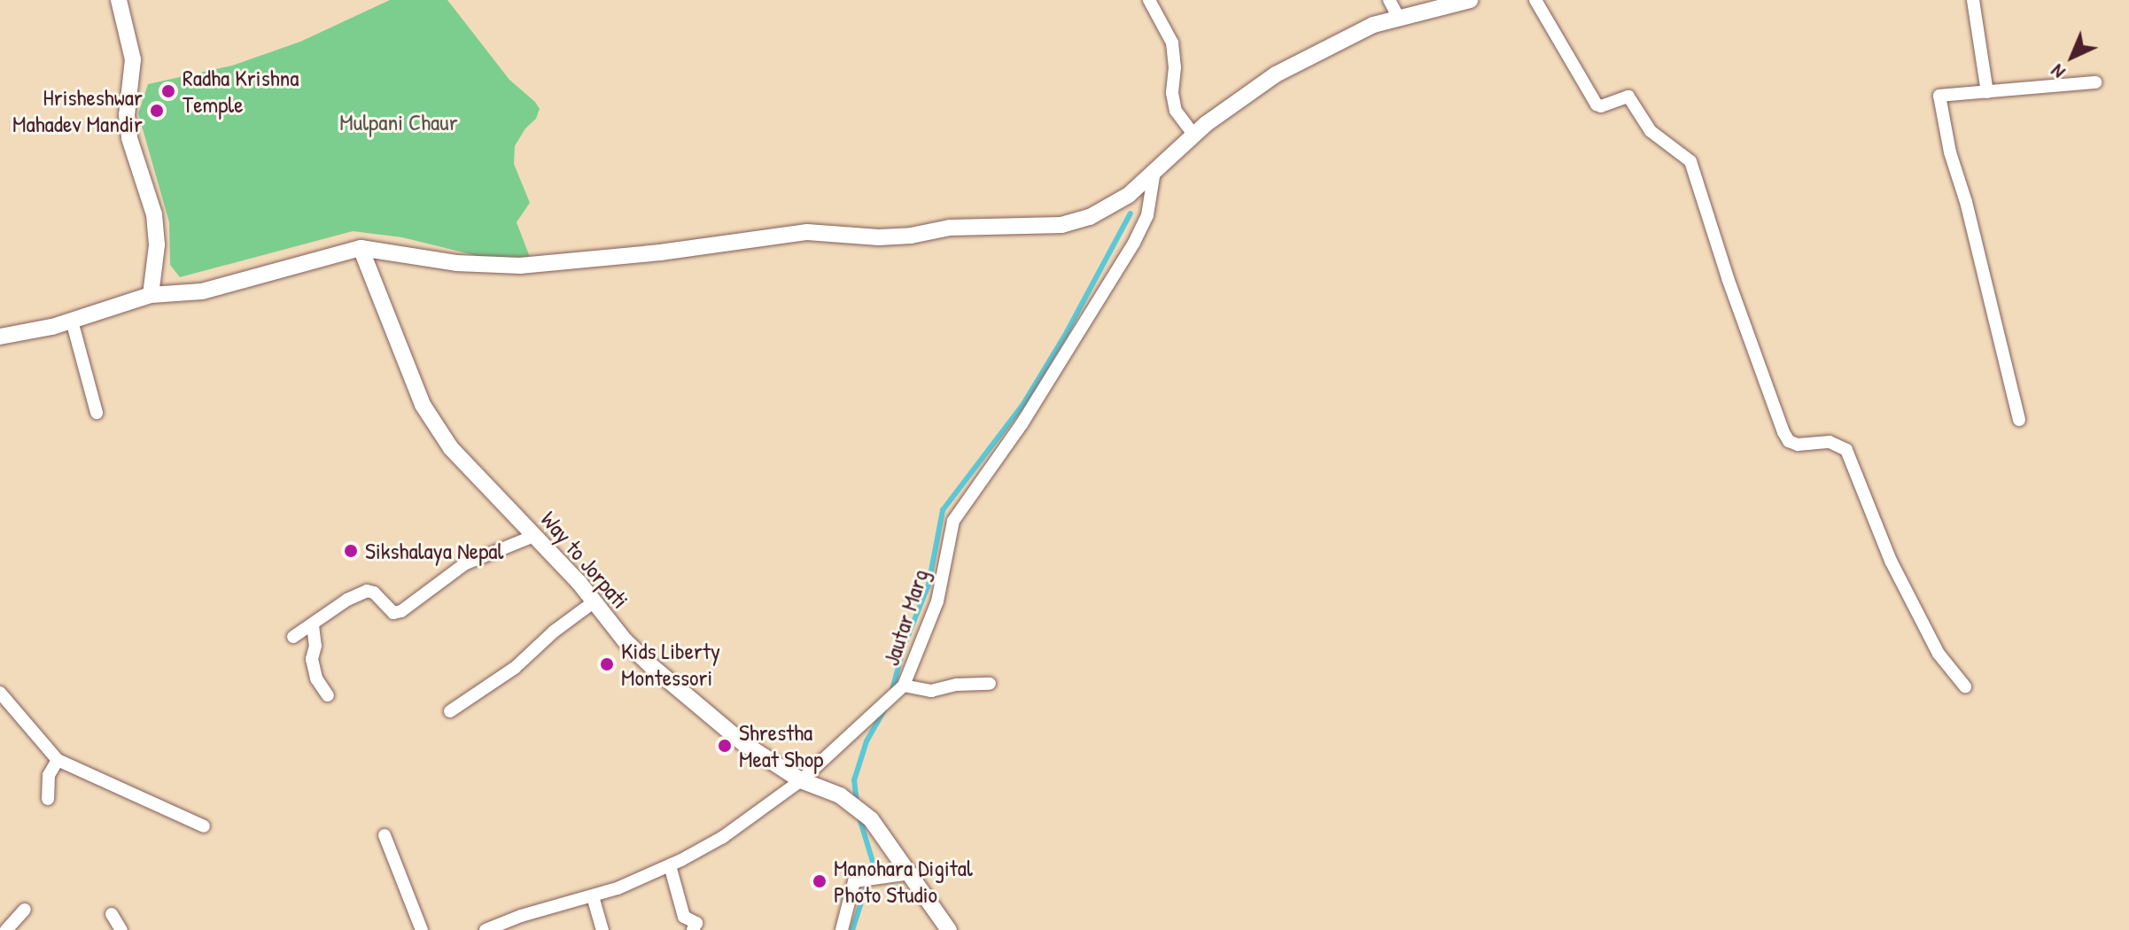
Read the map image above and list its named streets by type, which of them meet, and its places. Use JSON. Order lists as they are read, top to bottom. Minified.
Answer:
{"streets":{"street":["Way to Jorpati","Jautar Marg"]},"crossings":[["Way to Jorpati","Jautar Marg"]],"parks":["Mulpani Chaur"],"places":["Radha Krishna Temple","Hrisheshwar Mahadev Mandir","Sikshalaya Nepal","Kids Liberty Montessori","Shrestha Meat Shop","Manohara Digital Photo Studio"],"north":"bottom left"}
